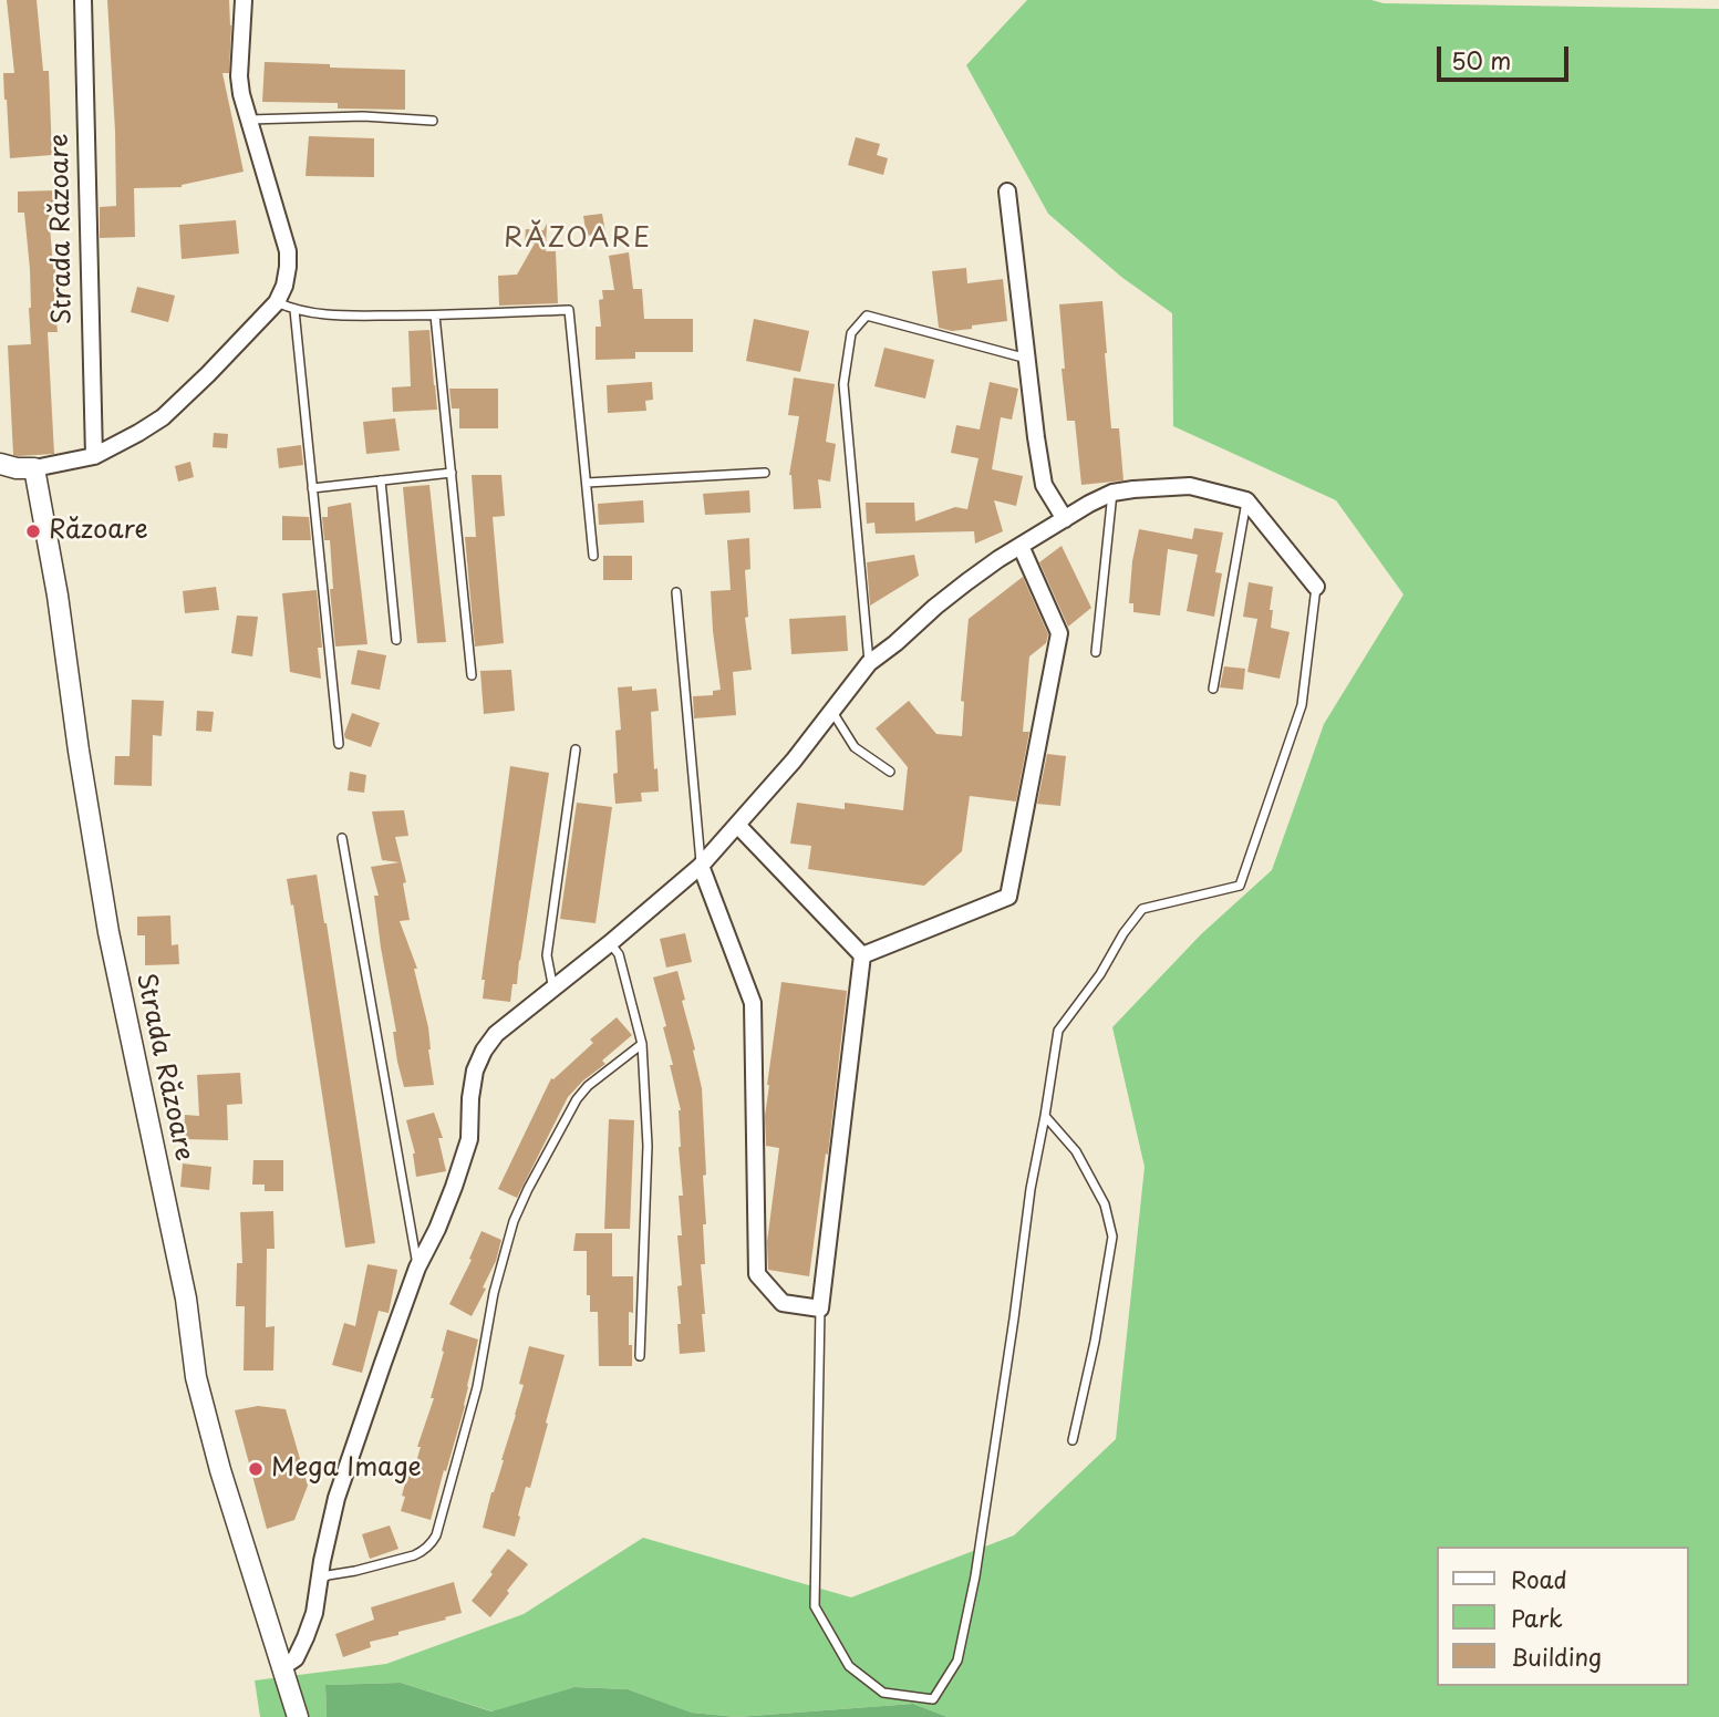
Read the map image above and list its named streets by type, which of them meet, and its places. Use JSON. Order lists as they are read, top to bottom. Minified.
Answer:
{"streets":{"street":["Strada Răzoare"]},"districts":["RĂZOARE"],"places":["Răzoare","Mega Image"],"legend":["Road","Park","Building"],"scale_bar":"50 m"}
